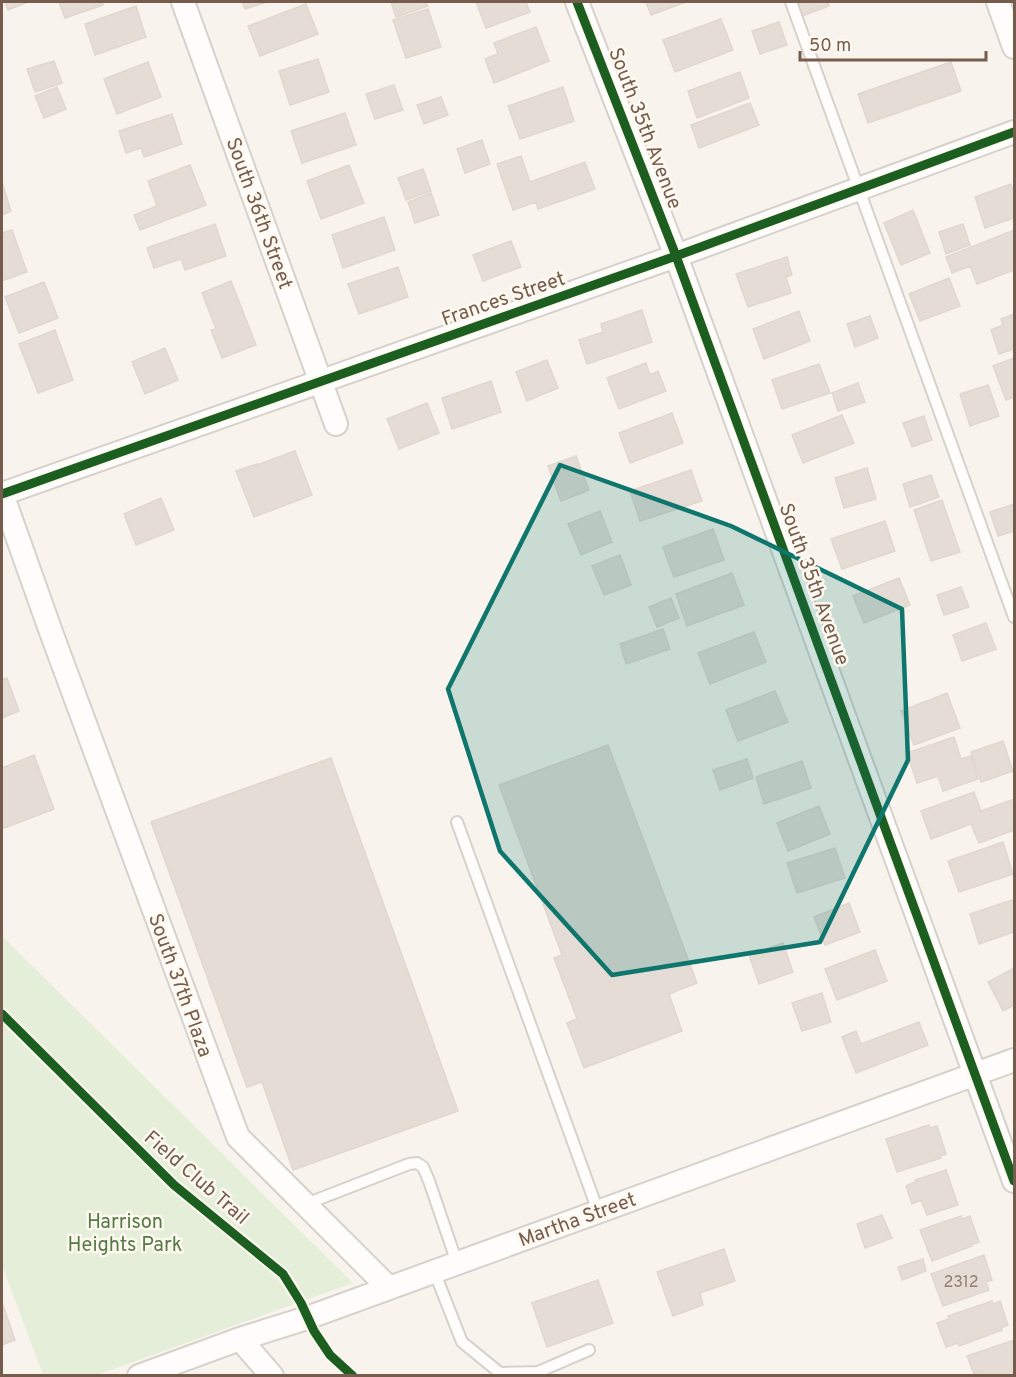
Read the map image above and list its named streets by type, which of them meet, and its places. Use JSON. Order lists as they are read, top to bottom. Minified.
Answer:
{"streets":{"street":["South 35th Avenue","South 36th Street","Frances Street","South 37th Plaza","Martha Street"],"cycle path":["Field Club Trail"]},"crossings":[["South 35th Avenue","Frances Street"],["South 35th Avenue","Martha Street"],["South 36th Street","Frances Street"],["Frances Street","South 37th Plaza"],["South 37th Plaza","Martha Street"]],"parks":["Harrison Heights Park"],"house_numbers":["2312"],"scale_bar":"50 m"}
